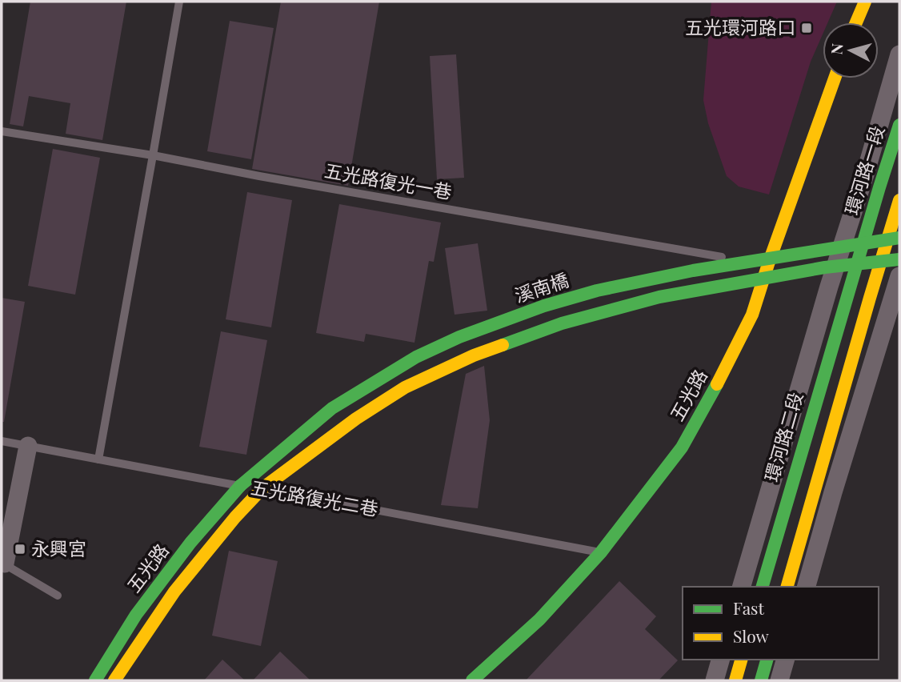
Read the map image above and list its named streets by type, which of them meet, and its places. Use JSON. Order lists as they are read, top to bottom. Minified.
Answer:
{"streets":{"main road":["環河路一段","溪南橋","五光路","環河路二段"],"lane":["五光路復光一巷","五光路復光二巷"]},"crossings":[["環河路一段","環河路二段"],["五光路復光一巷","五光路"],["溪南橋","五光路"],["溪南橋","五光路復光二巷"],["五光路","五光路復光二巷"]],"places":{"transit":["五光環河路口","永興宮"]},"legend":["Fast","Slow"],"north":"left"}
